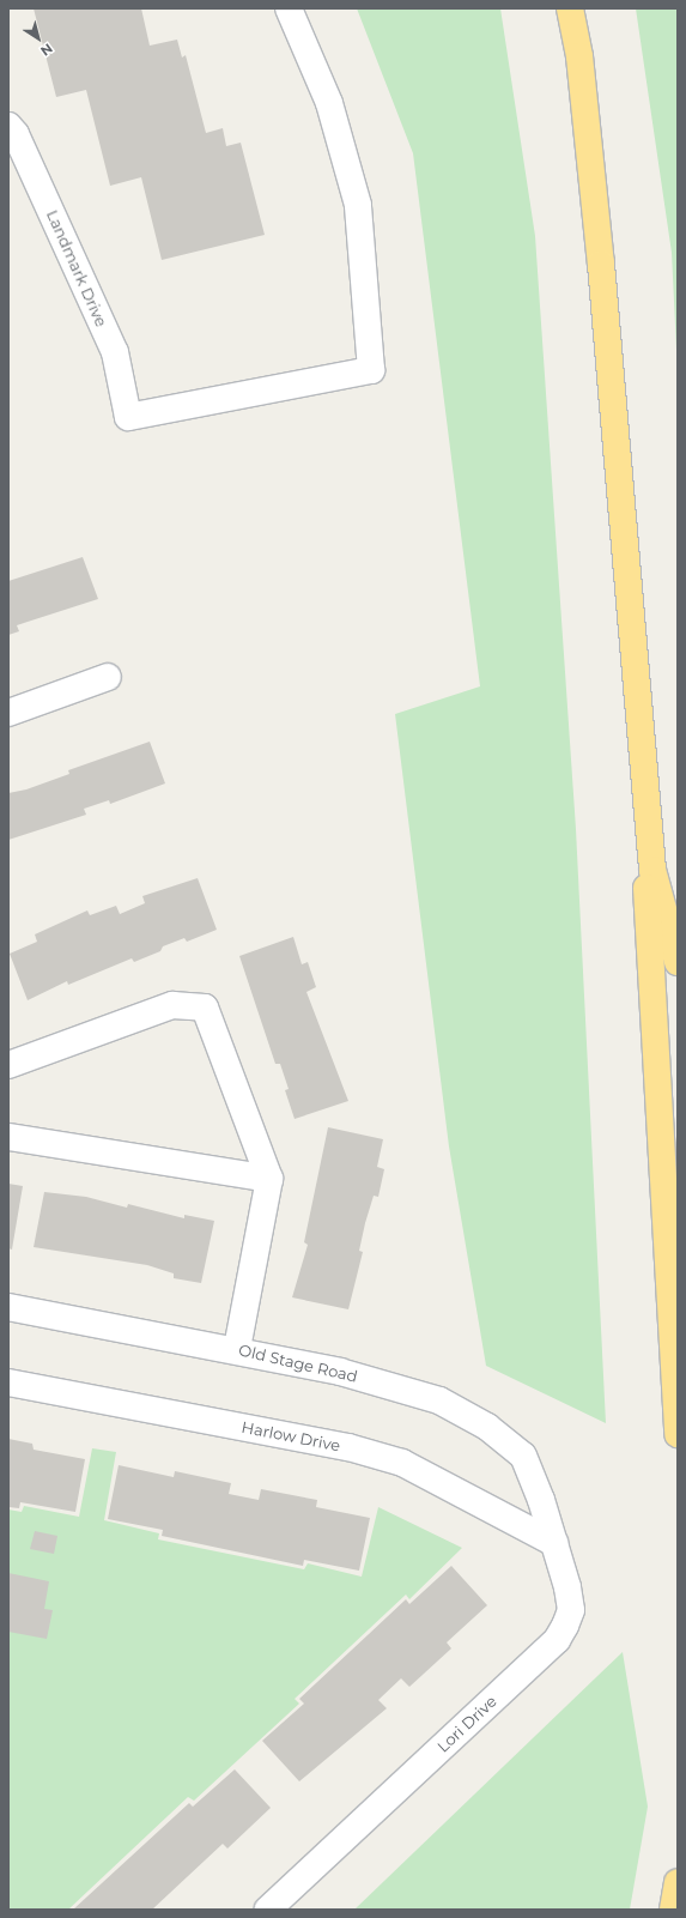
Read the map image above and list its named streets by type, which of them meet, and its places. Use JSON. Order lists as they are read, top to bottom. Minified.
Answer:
{"streets":{"street":["Landmark Drive","Old Stage Road","Harlow Drive","Lori Drive"]},"crossings":[["Old Stage Road","Lori Drive"],["Harlow Drive","Lori Drive"]],"north":"bottom right"}
